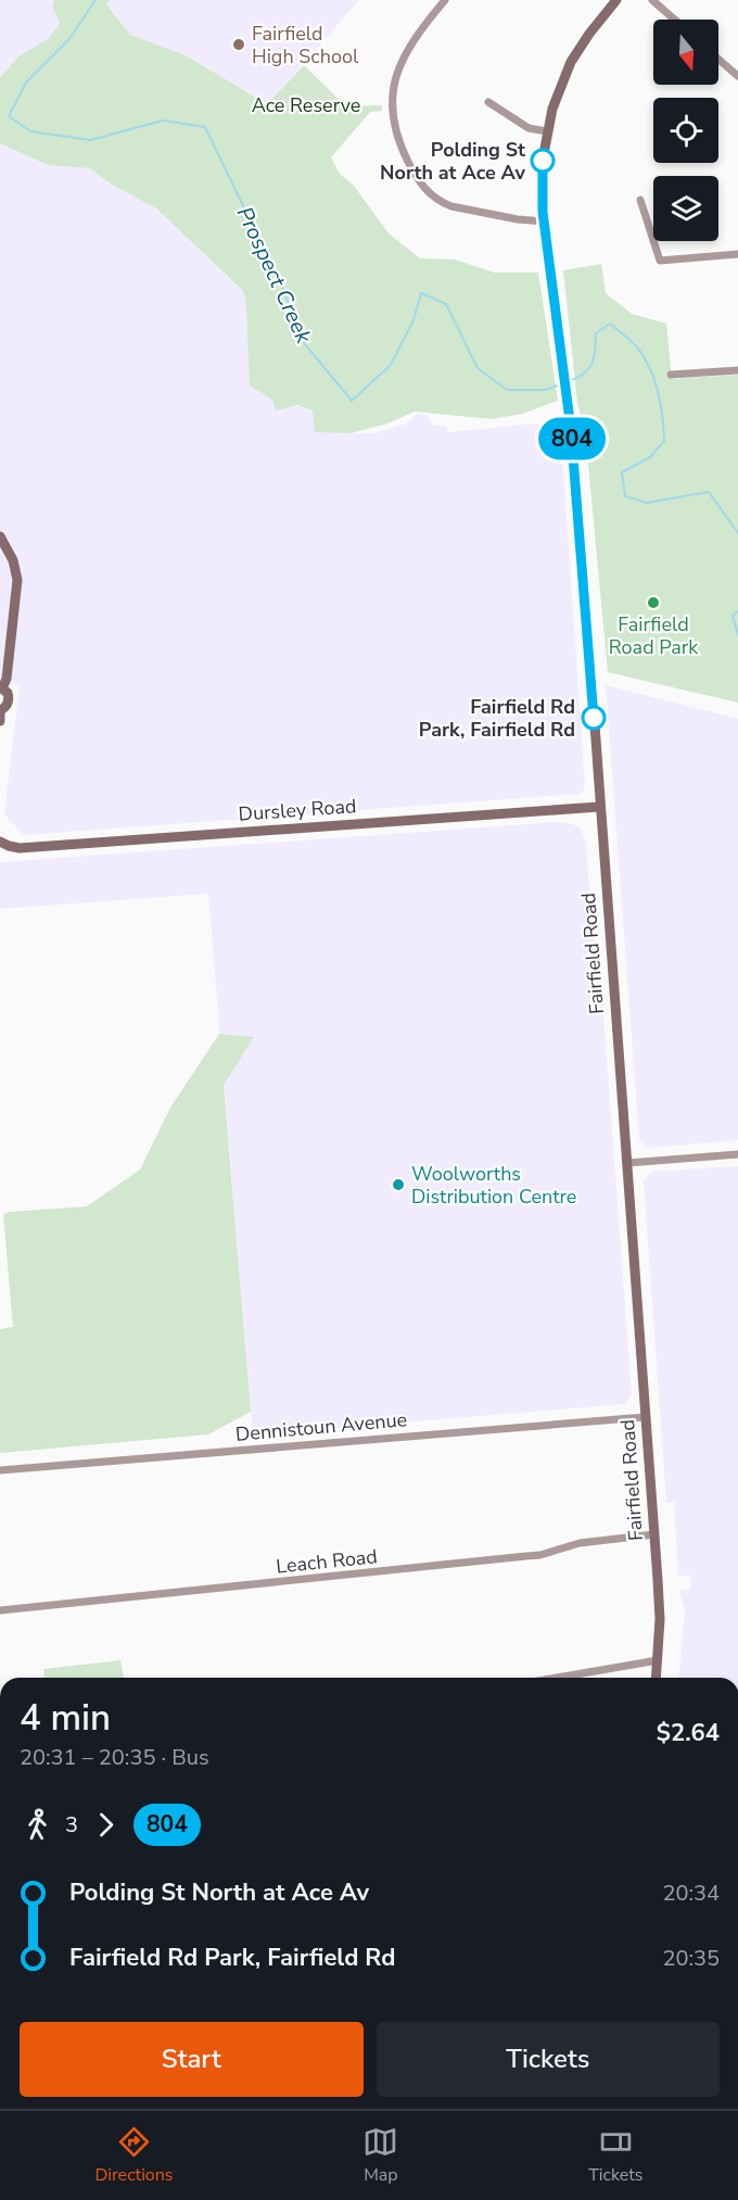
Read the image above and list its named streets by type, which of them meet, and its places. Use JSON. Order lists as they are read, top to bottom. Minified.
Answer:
{"streets":{"main road":["Dursley Road","Fairfield Road"],"street":["Dennistoun Avenue","Leach Road"]},"crossings":[["Dursley Road","Fairfield Road"],["Fairfield Road","Dennistoun Avenue"],["Fairfield Road","Leach Road"]],"water":["Prospect Creek"],"parks":["Ace Reserve"],"places":["Fairfield High School","Polding St North at Ace Av","Fairfield Road Park","Fairfield Rd Park, Fairfield Rd","Woolworths Distribution Centre"],"lines":["bus line 804"],"north":"bottom","page":{"on_map":"804","heading":["4 min","20:31 – 20:35 · Bus","$2.64"],"legs":["3","804"],"list":[{"name":"Polding St North at Ace Av","value":"20:34"},{"name":"Fairfield Rd Park, Fairfield Rd","value":"20:35"}],"buttons":["Start","Tickets"],"tabs":["Directions","Map","Tickets"]}}
